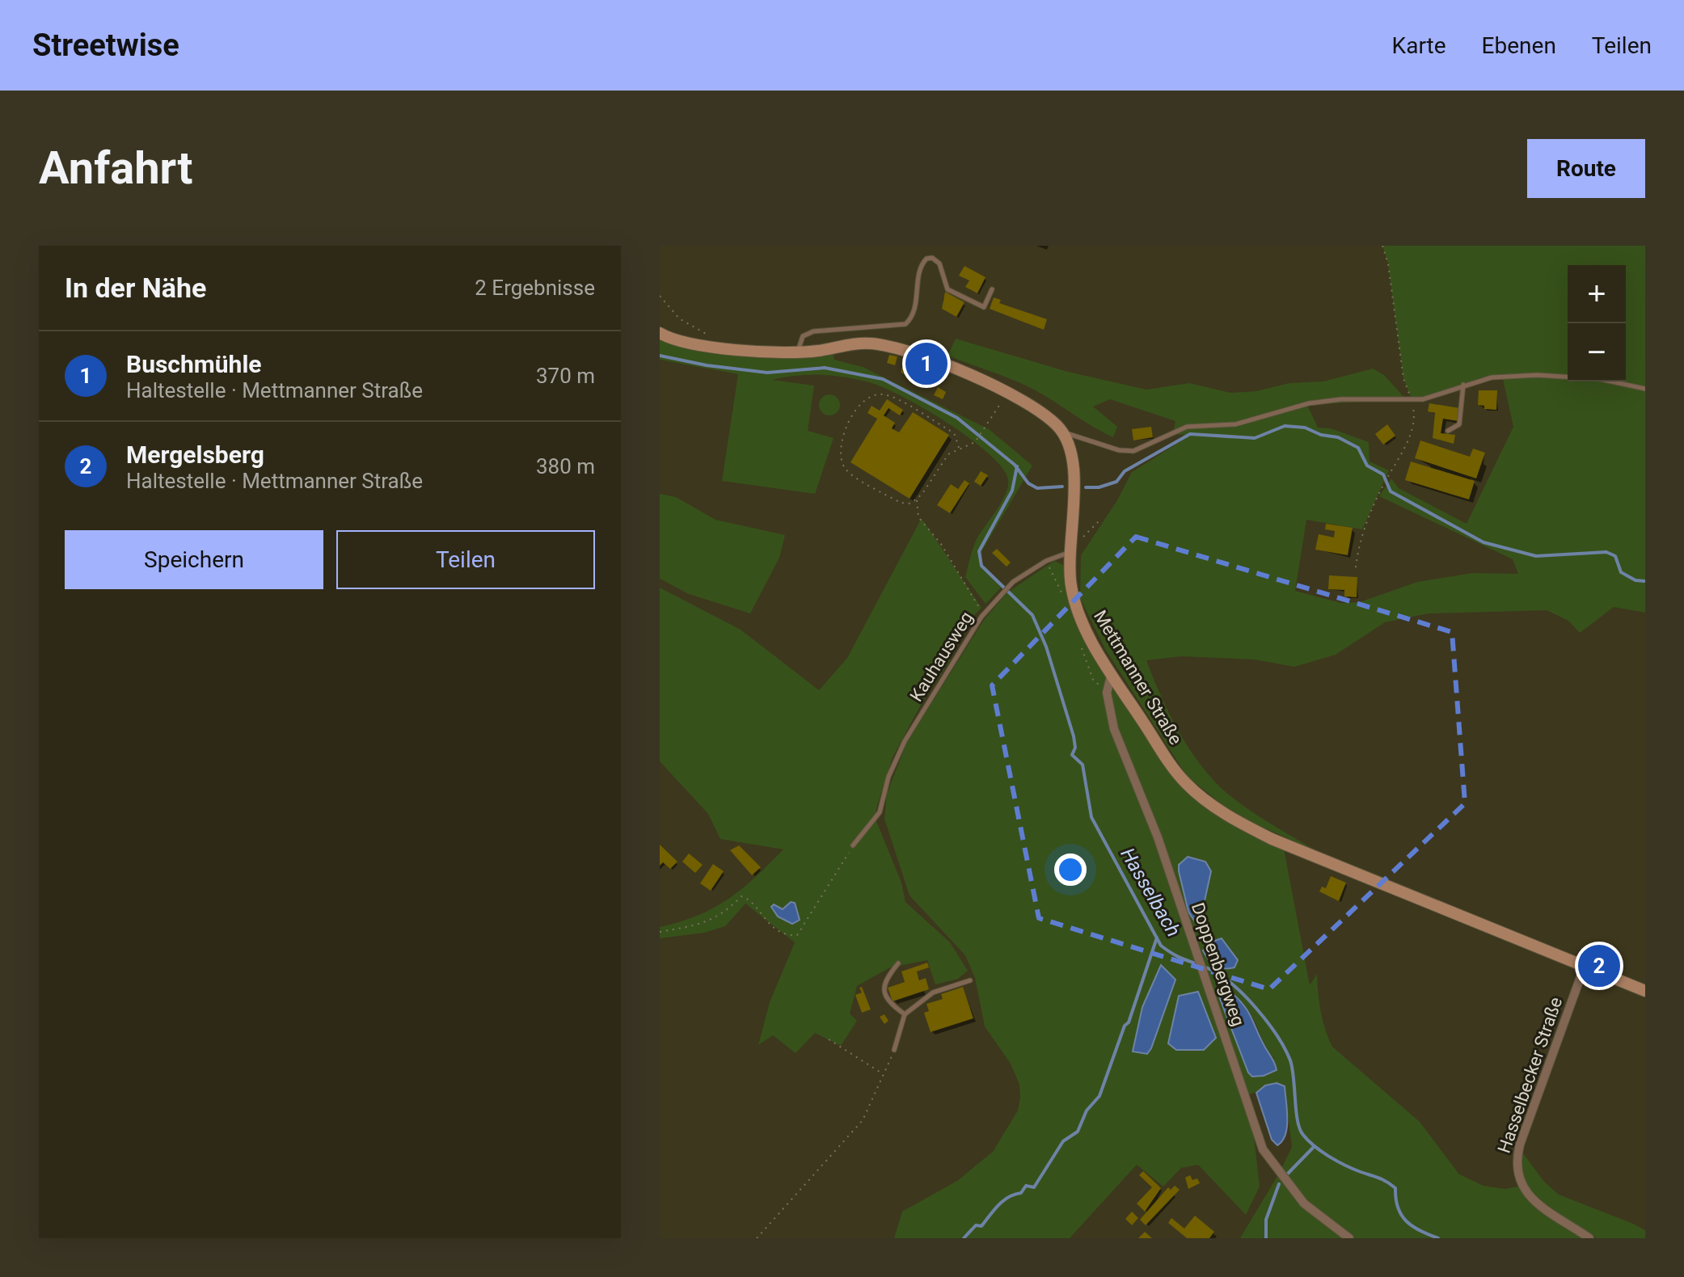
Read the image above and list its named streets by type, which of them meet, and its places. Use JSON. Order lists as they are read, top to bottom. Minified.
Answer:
{"streets":{"main road":["Mettmanner Straße"],"street":["Doppenbergweg","Hasselbecker Straße"],"lane":["Kauhausweg"]},"crossings":[["Kauhausweg","Mettmanner Straße"],["Mettmanner Straße","Doppenbergweg"],["Mettmanner Straße","Hasselbecker Straße"]],"water":["Hasselbach"],"page":{"header":"Streetwise","nav":["Karte","Ebenen","Teilen"],"buttons":["Route",["Speichern","Teilen"]],"title":"Anfahrt","heading":["In der Nähe","2 Ergebnisse"],"map_buttons":["+","−"],"list":[{"mark":"1","name":"Buschmühle","note":"Haltestelle · Mettmanner Straße","value":"370 m"},{"mark":"2","name":"Mergelsberg","note":"Haltestelle · Mettmanner Straße","value":"380 m"}],"pins":["1","2"]}}
